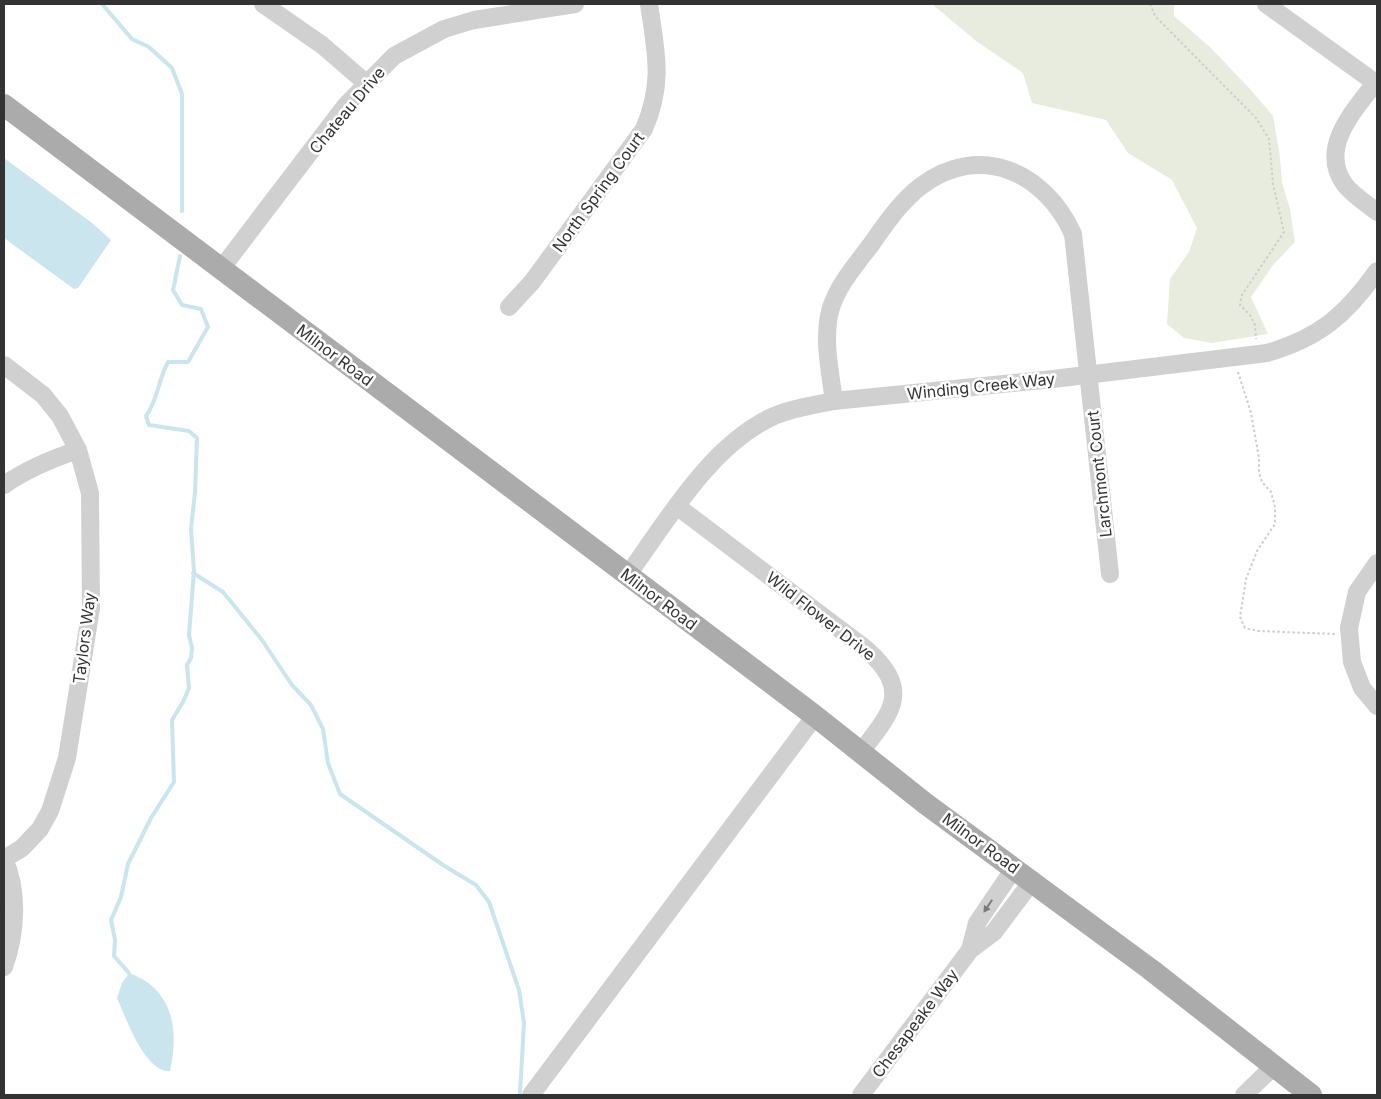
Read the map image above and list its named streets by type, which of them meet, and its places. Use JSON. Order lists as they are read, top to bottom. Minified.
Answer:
{"streets":{"main road":["Milnor Road"],"street":["Chateau Drive","North Spring Court","Winding Creek Way","Larchmont Court","Wild Flower Drive","Taylors Way","Chesapeake Way"]},"crossings":[["Chateau Drive","Milnor Road"],["Milnor Road","Winding Creek Way"],["Milnor Road","Wild Flower Drive"],["Milnor Road","Chesapeake Way"],["Winding Creek Way","Larchmont Court"],["Winding Creek Way","Wild Flower Drive"]]}
